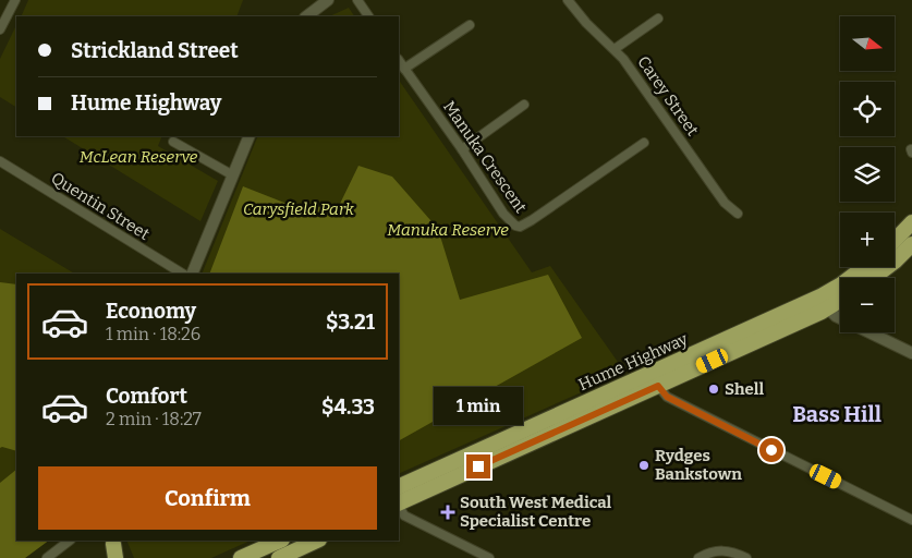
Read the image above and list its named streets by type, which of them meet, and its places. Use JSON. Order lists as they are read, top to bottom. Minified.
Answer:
{"streets":{"highway":["Hume Highway"],"street":["Carey Street","Manuka Crescent","Quentin Street"]},"districts":["Bass Hill"],"parks":["McLean Reserve","Carysfield Park","Manuka Reserve"],"places":{"other":["Shell","Rydges Bankstown"],"health":["South West Medical Specialist Centre"]},"north":"right","page":{"map_buttons":["+","−"],"banner":["Strickland Street","Hume Highway"],"list":[{"name":"Economy","note":"1 min · 18:26","value":"$3.21"},{"name":"Comfort","note":"2 min · 18:27","value":"$4.33"}],"bubble":"1 min","buttons":"Confirm"}}
